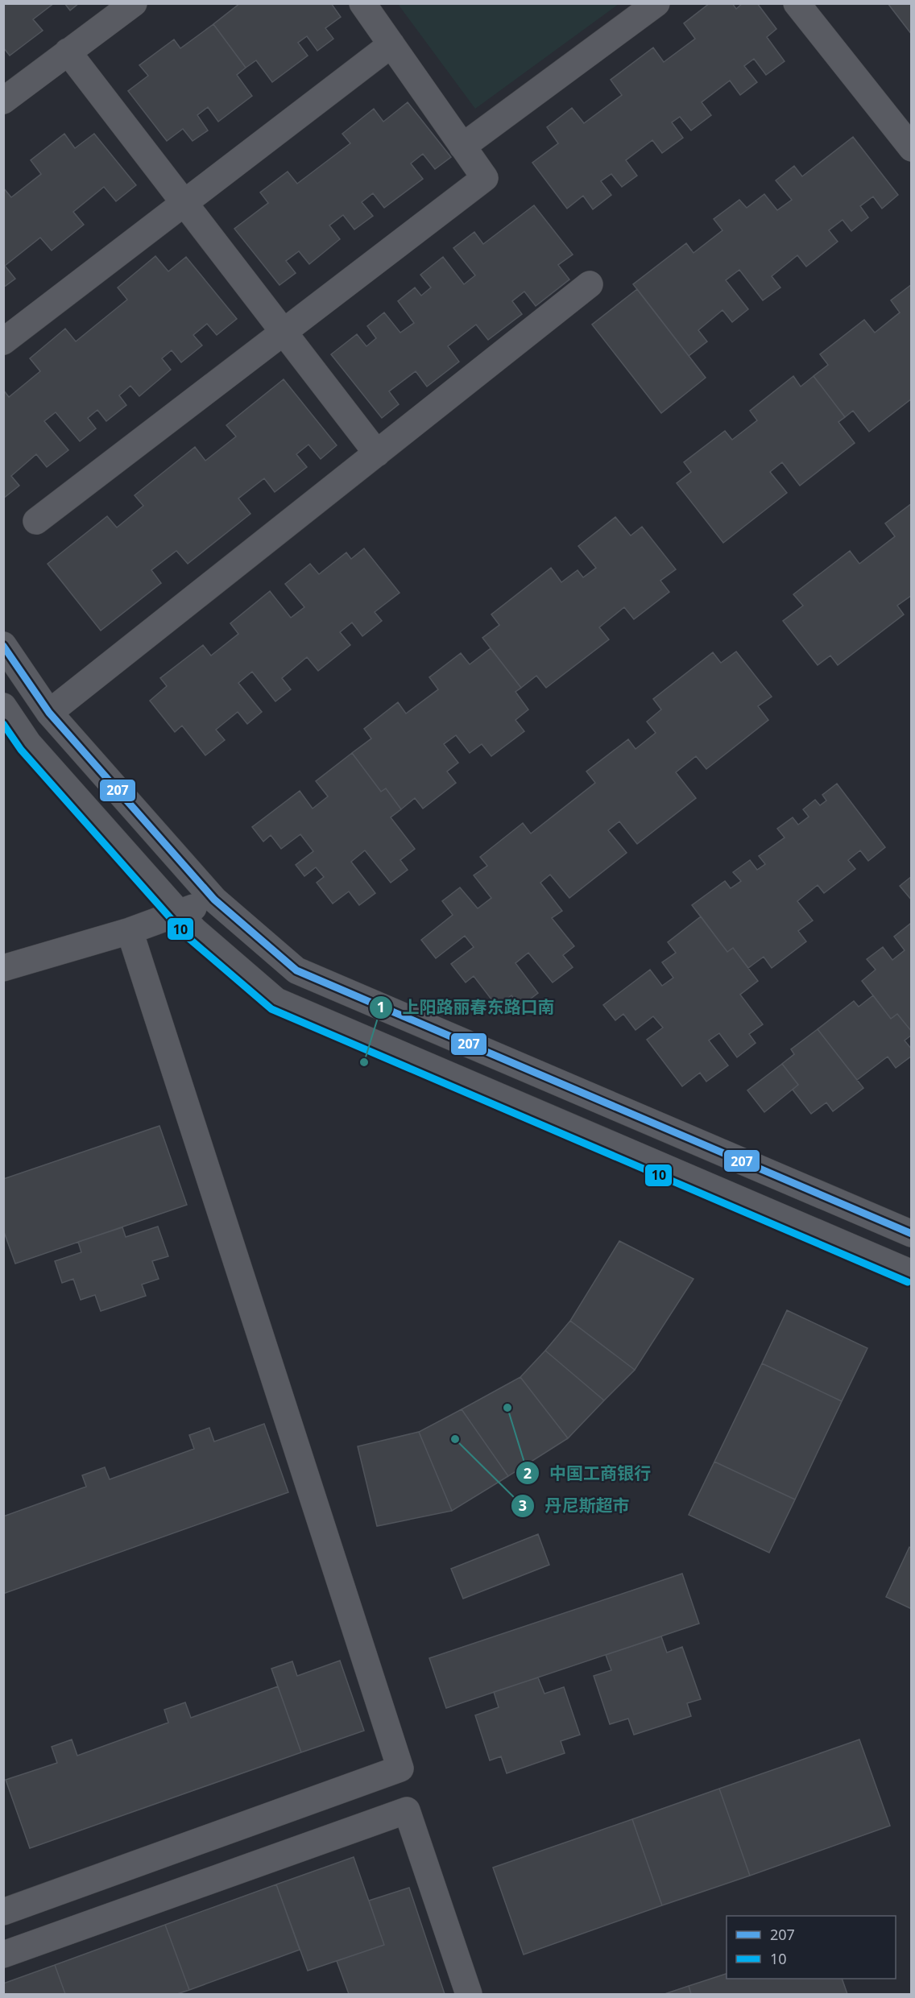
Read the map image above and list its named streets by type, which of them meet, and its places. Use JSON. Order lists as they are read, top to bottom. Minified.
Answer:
{"places":["上阳路丽春东路口南","中国工商银行","丹尼斯超市"],"lines":["transit line 207","transit line 10"],"legend":["207","10"]}
